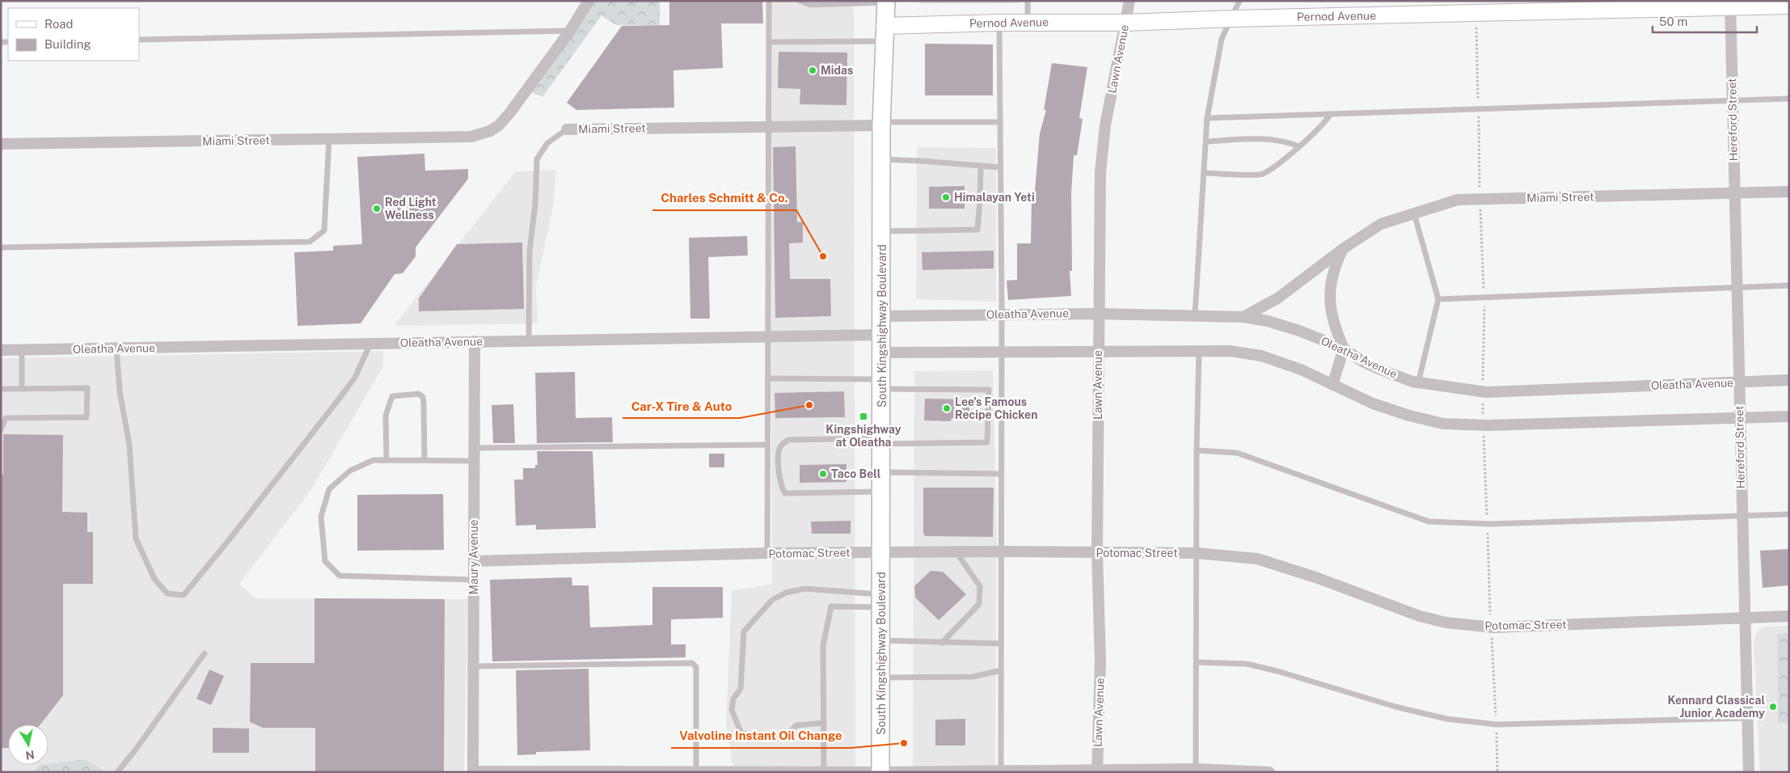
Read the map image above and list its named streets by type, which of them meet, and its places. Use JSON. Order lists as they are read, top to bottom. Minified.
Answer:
{"streets":{"main road":["South Kingshighway Boulevard"],"street":["Pernod Avenue","Lawn Avenue","Hereford Street","Miami Street","Oleatha Avenue","Potomac Street","Maury Avenue"]},"crossings":[["Pernod Avenue","Lawn Avenue"],["Pernod Avenue","Hereford Street"],["Pernod Avenue","South Kingshighway Boulevard"],["Lawn Avenue","Oleatha Avenue"],["Lawn Avenue","Potomac Street"],["Hereford Street","Miami Street"],["Hereford Street","Oleatha Avenue"],["Hereford Street","Potomac Street"],["Miami Street","Oleatha Avenue"],["Miami Street","South Kingshighway Boulevard"],["Oleatha Avenue","South Kingshighway Boulevard"],["Oleatha Avenue","Maury Avenue"],["South Kingshighway Boulevard","Potomac Street"],["Potomac Street","Maury Avenue"]],"places":{"other":["Midas","Himalayan Yeti","Red Light Wellness","Charles Schmitt & Co.","Car-X Tire & Auto","Lee's Famous Recipe Chicken","Taco Bell","Kennard Classical Junior Academy","Valvoline Instant Oil Change"],"transit":["Kingshighway at Oleatha"]},"legend":["Road","Building"],"scale_bar":"50 m","north":"bottom"}
